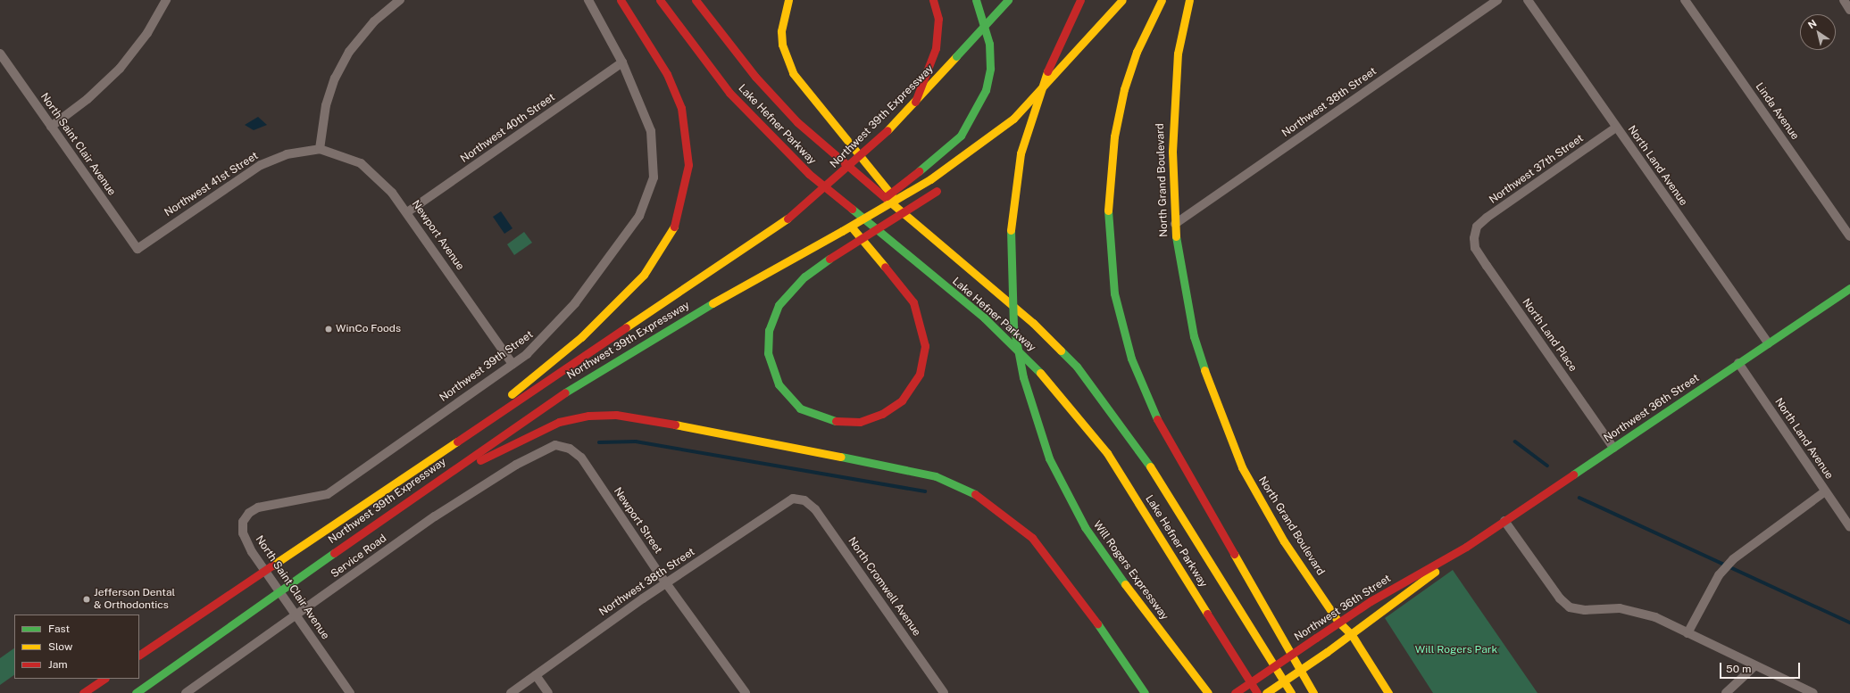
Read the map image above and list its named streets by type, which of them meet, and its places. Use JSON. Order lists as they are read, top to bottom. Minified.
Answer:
{"streets":{"main road":["Northwest 39th Expressway","Lake Hefner Parkway","North Grand Boulevard","Northwest 36th Street","Will Rogers Expressway"],"street":["Northwest 38th Street","Linda Avenue","Northwest 40th Street","North Saint Clair Avenue","North Land Avenue","Northwest 37th Street","Northwest 41st Street","Newport Avenue","North Land Place","Northwest 39th Street","Newport Street","Service Road","North Cromwell Avenue"]},"crossings":[["Northwest 38th Street","North Grand Boulevard"],["Northwest 38th Street","Newport Street"],["Northwest 38th Street","North Cromwell Avenue"],["Northwest 39th Expressway","North Saint Clair Avenue"],["Northwest 40th Street","Newport Avenue"],["Northwest 40th Street","Northwest 39th Street"],["North Saint Clair Avenue","Northwest 41st Street"],["North Saint Clair Avenue","Northwest 39th Street"],["North Saint Clair Avenue","Service Road"],["North Land Avenue","Northwest 37th Street"],["North Land Avenue","Northwest 36th Street"],["Northwest 37th Street","North Land Place"],["North Grand Boulevard","Northwest 36th Street"],["Northwest 41st Street","Newport Avenue"],["Newport Avenue","Northwest 39th Street"],["North Land Place","Northwest 36th Street"],["Newport Street","Service Road"]],"parks":["Will Rogers Park"],"places":["WinCo Foods","Jefferson Dental & Orthodontics"],"legend":["Fast","Slow","Jam"],"scale_bar":"50 m","north":"top left"}
